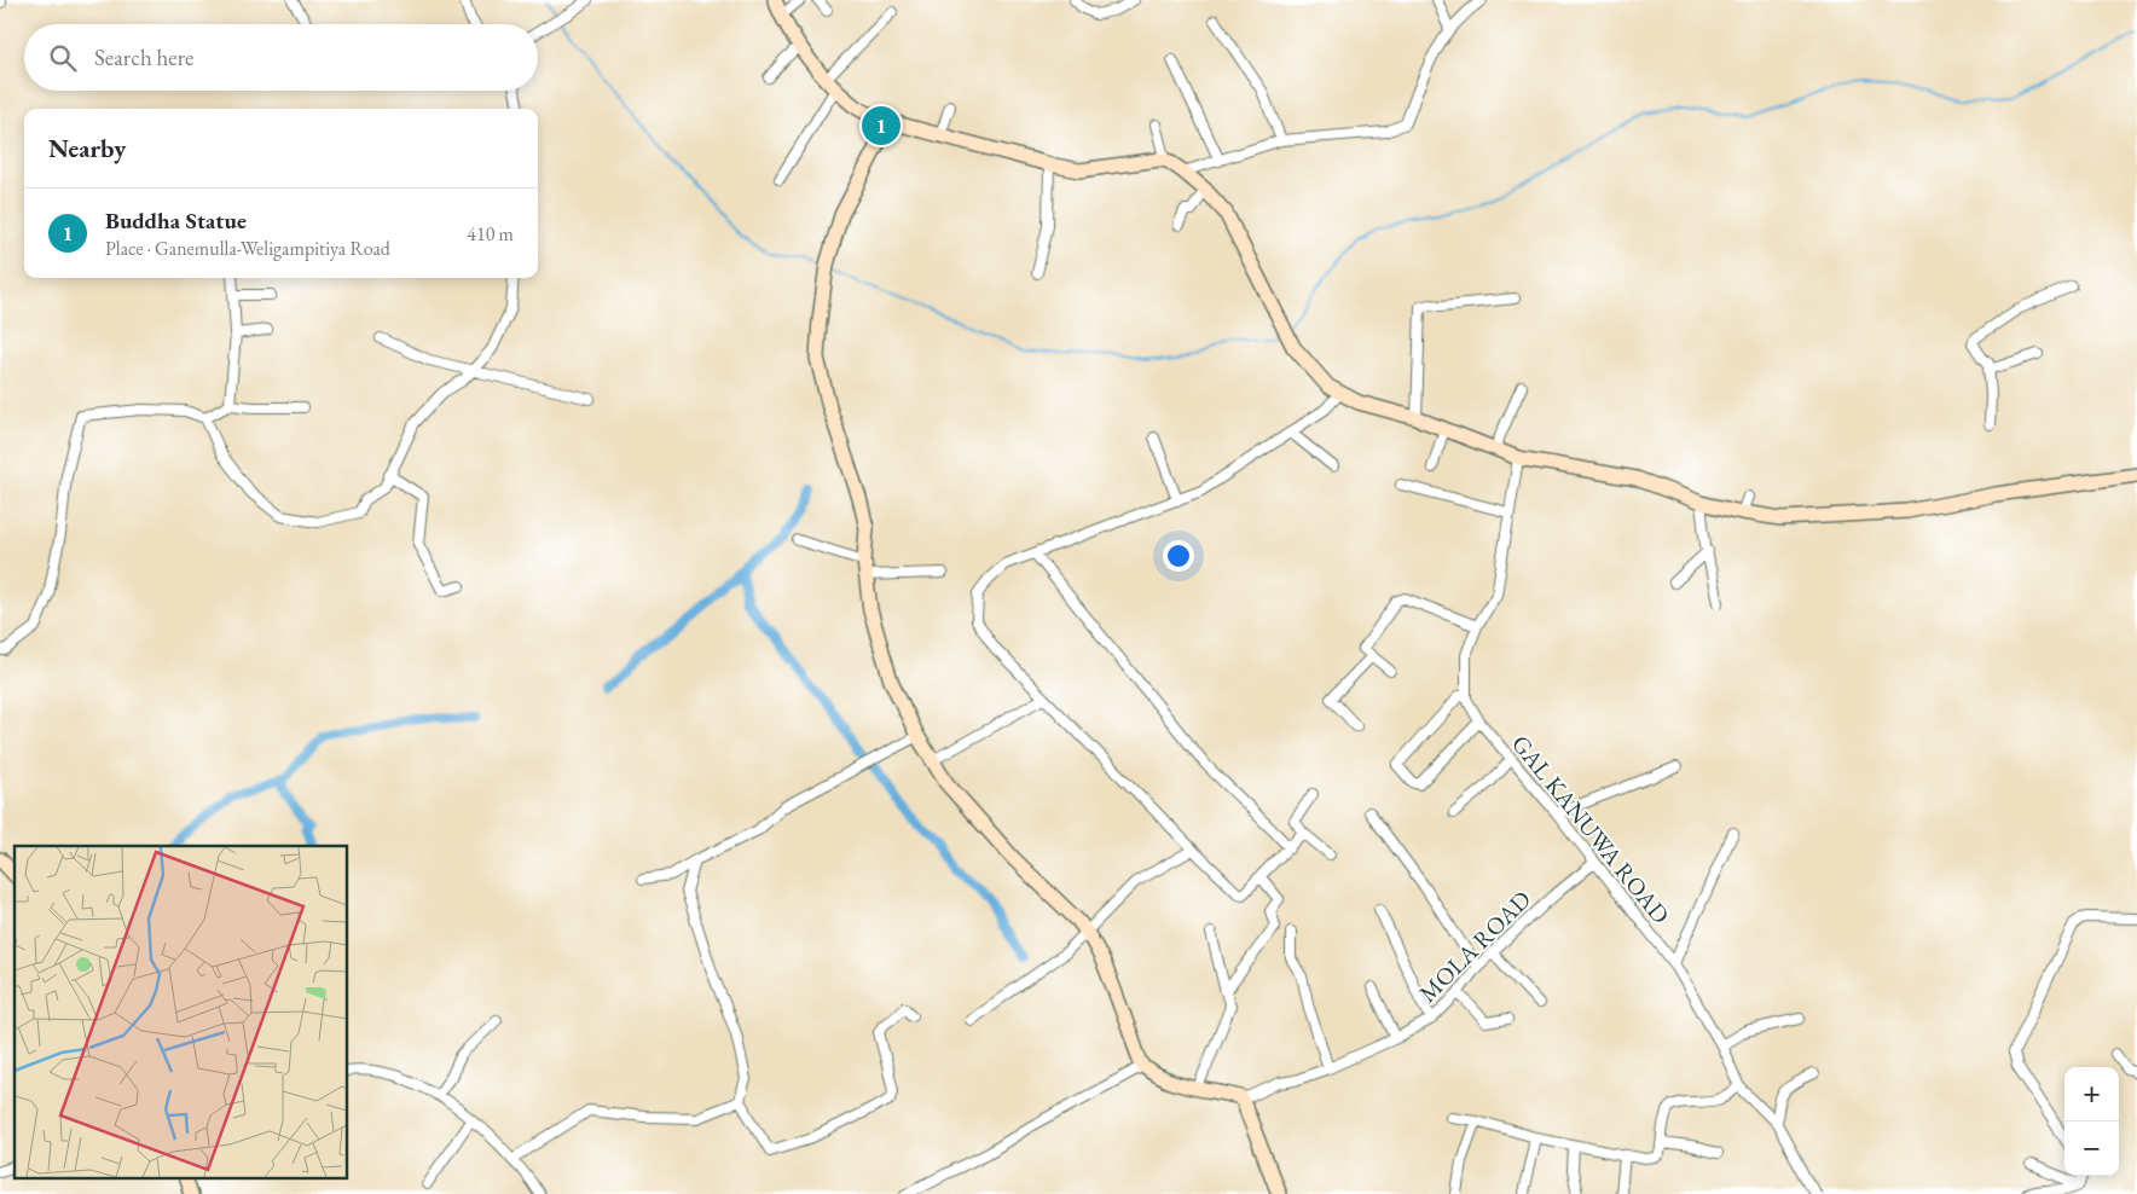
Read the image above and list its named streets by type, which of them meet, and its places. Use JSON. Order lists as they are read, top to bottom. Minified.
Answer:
{"streets":{"street":["GAL KANUWA ROAD","MOLA ROAD"]},"crossings":[["GAL KANUWA ROAD","MOLA ROAD"]],"page":{"search":"Search here","pins":"1","heading":"Nearby","list":[{"mark":"1","name":"Buddha Statue","note":"Place · Ganemulla-Weligampitiya Road","value":"410 m"}],"map_buttons":["+","−"]}}
